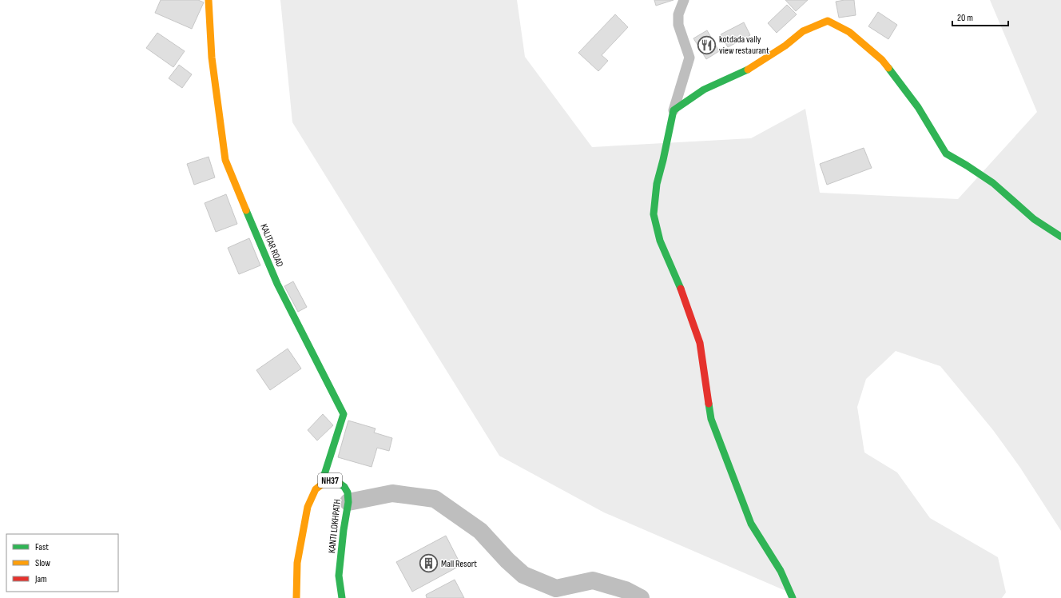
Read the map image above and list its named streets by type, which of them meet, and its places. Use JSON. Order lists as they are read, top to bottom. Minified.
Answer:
{"streets":{"street":["KALITAR ROAD","NH37","KANTI LOKHPATH"]},"crossings":[["KALITAR ROAD","NH37"],["KALITAR ROAD","KANTI LOKHPATH"],["NH37","KANTI LOKHPATH"]],"places":{"restaurant":["kotdada vally view restaurant"],"building":["Mall Resort"]},"legend":["Fast","Slow","Jam"],"scale_bar":"20 m"}
